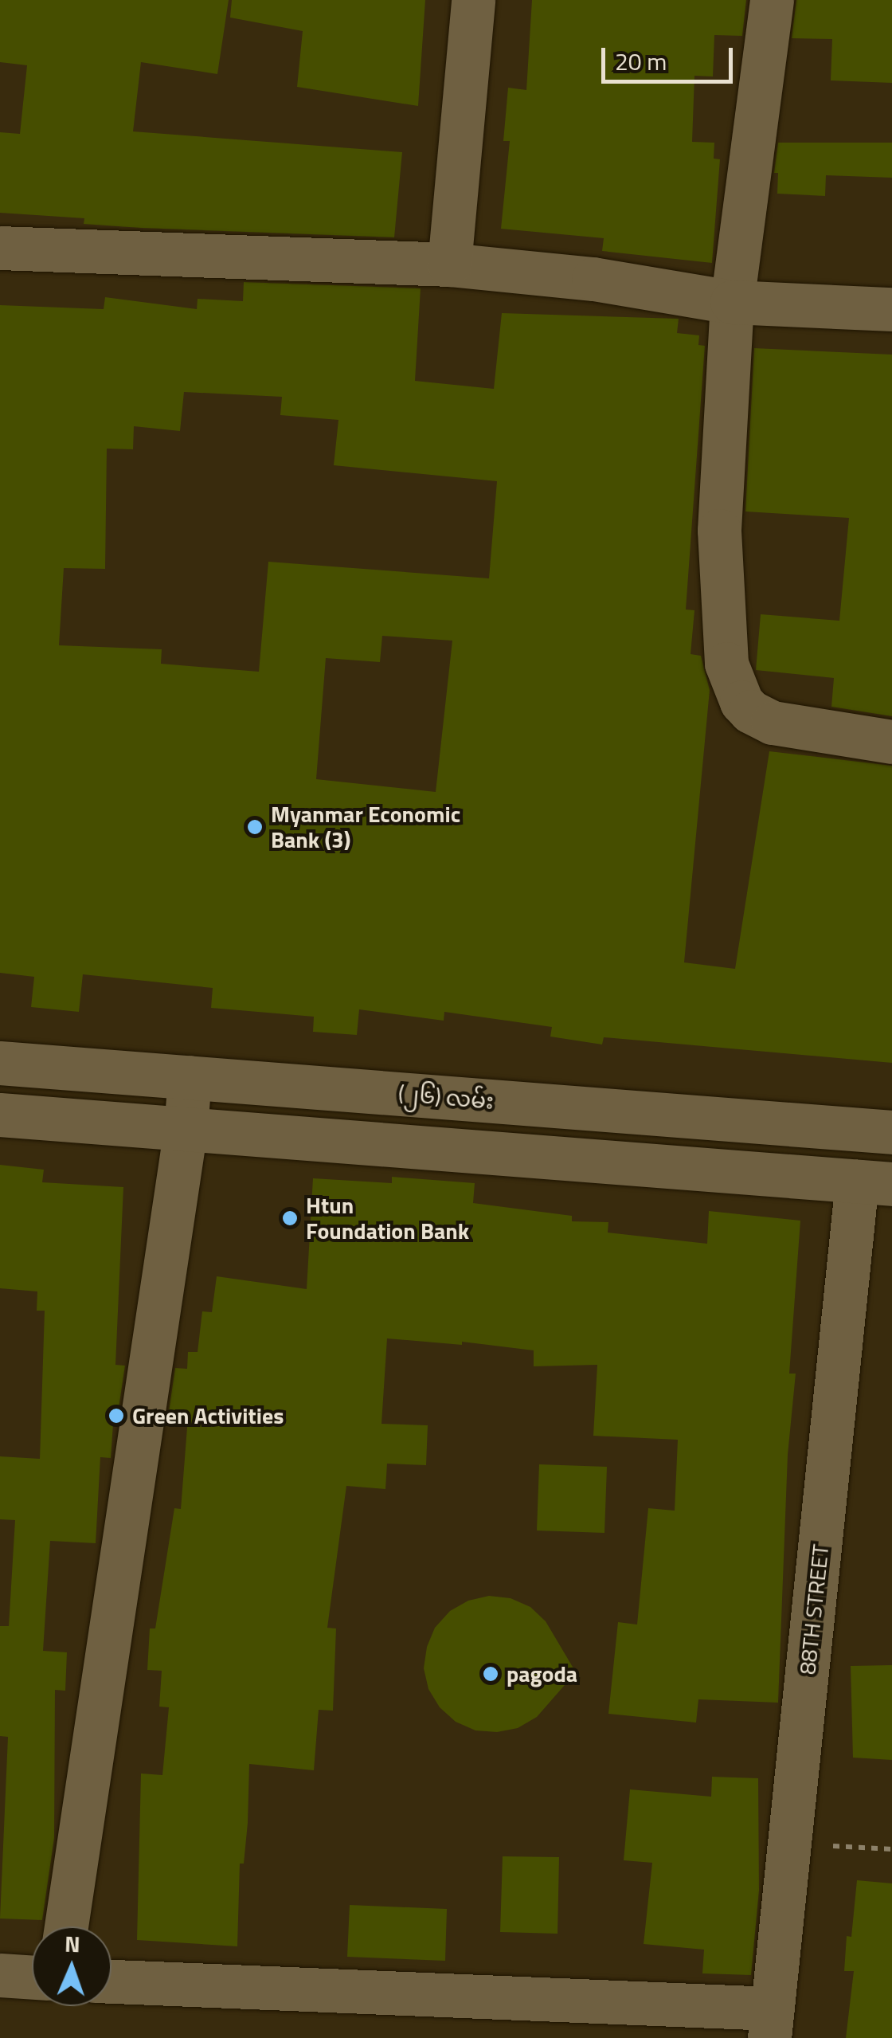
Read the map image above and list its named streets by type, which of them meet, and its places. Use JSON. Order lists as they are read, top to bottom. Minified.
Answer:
{"streets":{"street":["(၂၆) လမ်း","88TH STREET"]},"places":["Myanmar Economic Bank (3)","Htun Foundation Bank","Green Activities","pagoda"],"scale_bar":"20 m","north":"top"}
